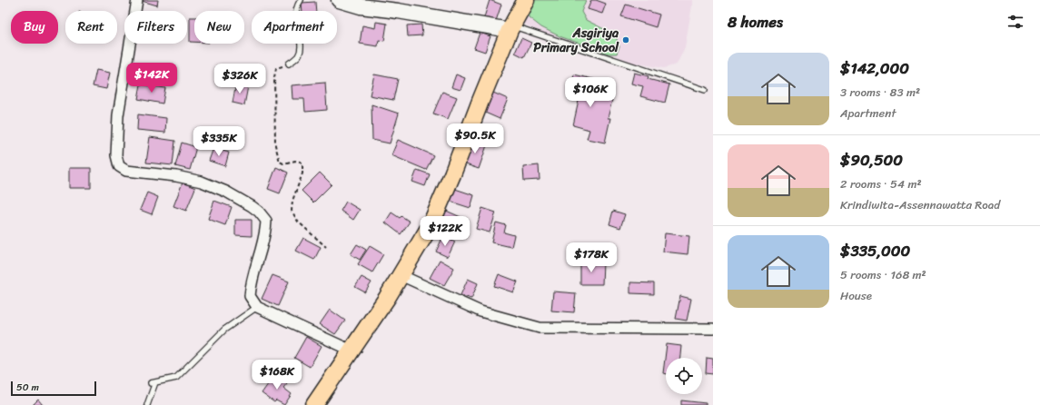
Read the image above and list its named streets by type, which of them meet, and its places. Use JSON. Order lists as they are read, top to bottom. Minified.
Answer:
{"places":["Asgiriya Primary School"],"scale_bar":"50 m","page":{"heading":"8 homes","chip":["Buy","Rent","Filters","New","Apartment"],"list":[{"name":"$142,000","note":"3 rooms · 83 m² · Apartment"},{"name":"$90,500","note":"2 rooms · 54 m² · Krindiwita-Assennawatta Road"},{"name":"$335,000","note":"5 rooms · 168 m² · House"}],"price":["$142K","$326K","$106K","$90.5K","$335K","$122K","$178K","$168K"],"scale":"50 m"}}
